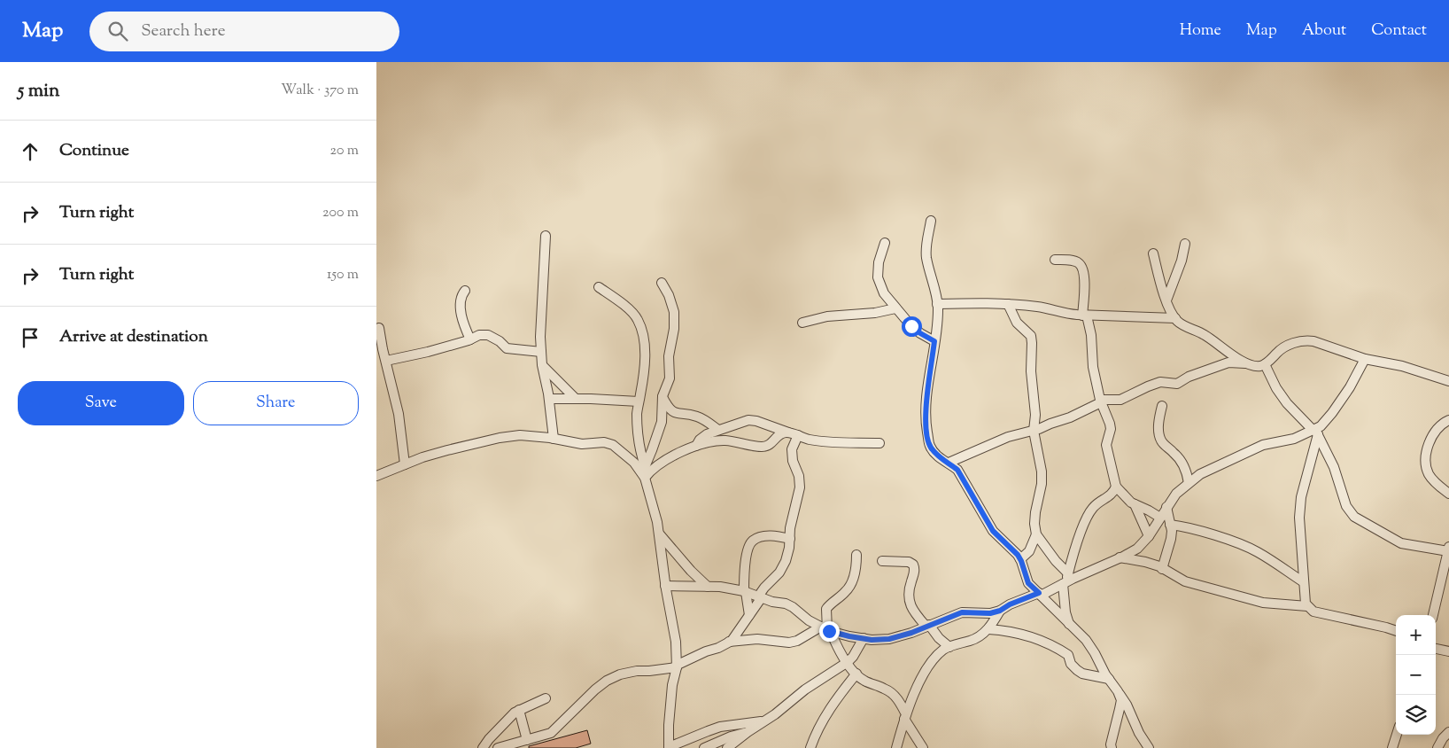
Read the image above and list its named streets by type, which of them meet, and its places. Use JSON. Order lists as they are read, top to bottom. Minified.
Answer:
{"page":{"header":"Map","search":"Search here","nav":["Home","Map","About","Contact"],"heading":["5 min","Walk · 370 m"],"list":[["Continue","20 m"],["Turn right","200 m"],["Turn right","150 m"],"Arrive at destination"],"buttons":["Save","Share"],"map_buttons":["+","−"]}}
